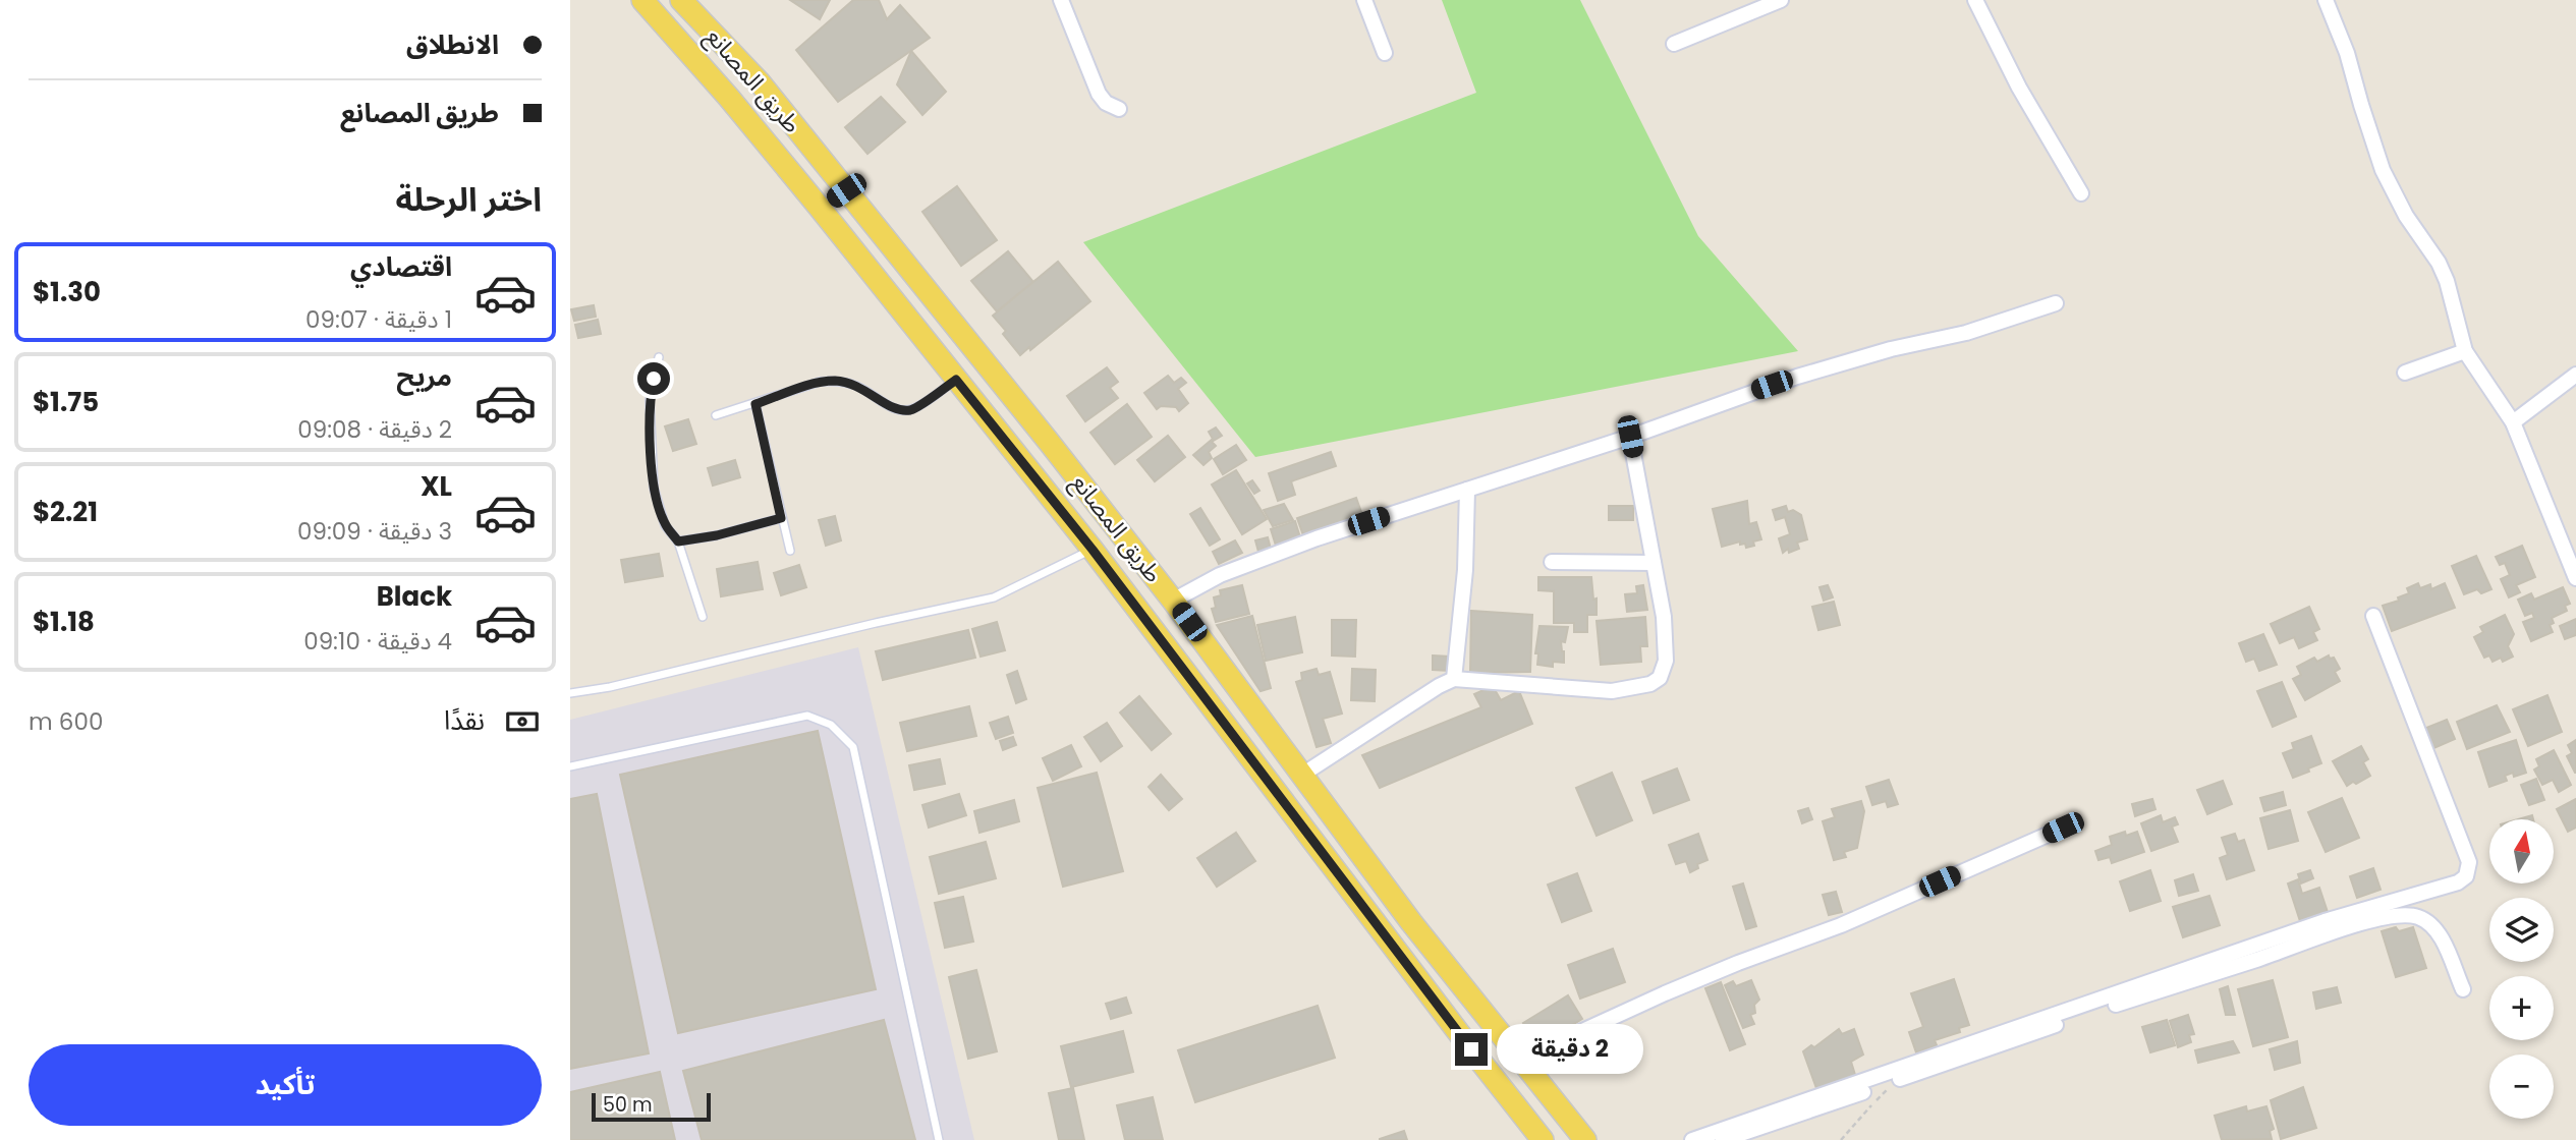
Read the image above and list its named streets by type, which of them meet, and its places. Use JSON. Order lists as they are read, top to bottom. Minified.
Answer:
{"streets":{"main road":["طريق المصانع"]},"scale_bar":"50 m","north":"top","page":{"banner":["الانطلاق","طريق المصانع"],"heading":"اختر الرحلة","list":[{"name":"اقتصادي","note":"1 دقيقة · 09:07","value":"$1.30"},{"name":"مريح","note":"2 دقيقة · 09:08","value":"$1.75"},{"name":"XL","note":"3 دقيقة · 09:09","value":"$2.21"},{"name":"Black","note":"4 دقيقة · 09:10","value":"$1.18"}],"pay":["نقدًا","600 m"],"map_buttons":["+","−"],"bubble":"2 دقيقة","buttons":"تأكيد","scale":"50 m"}}
